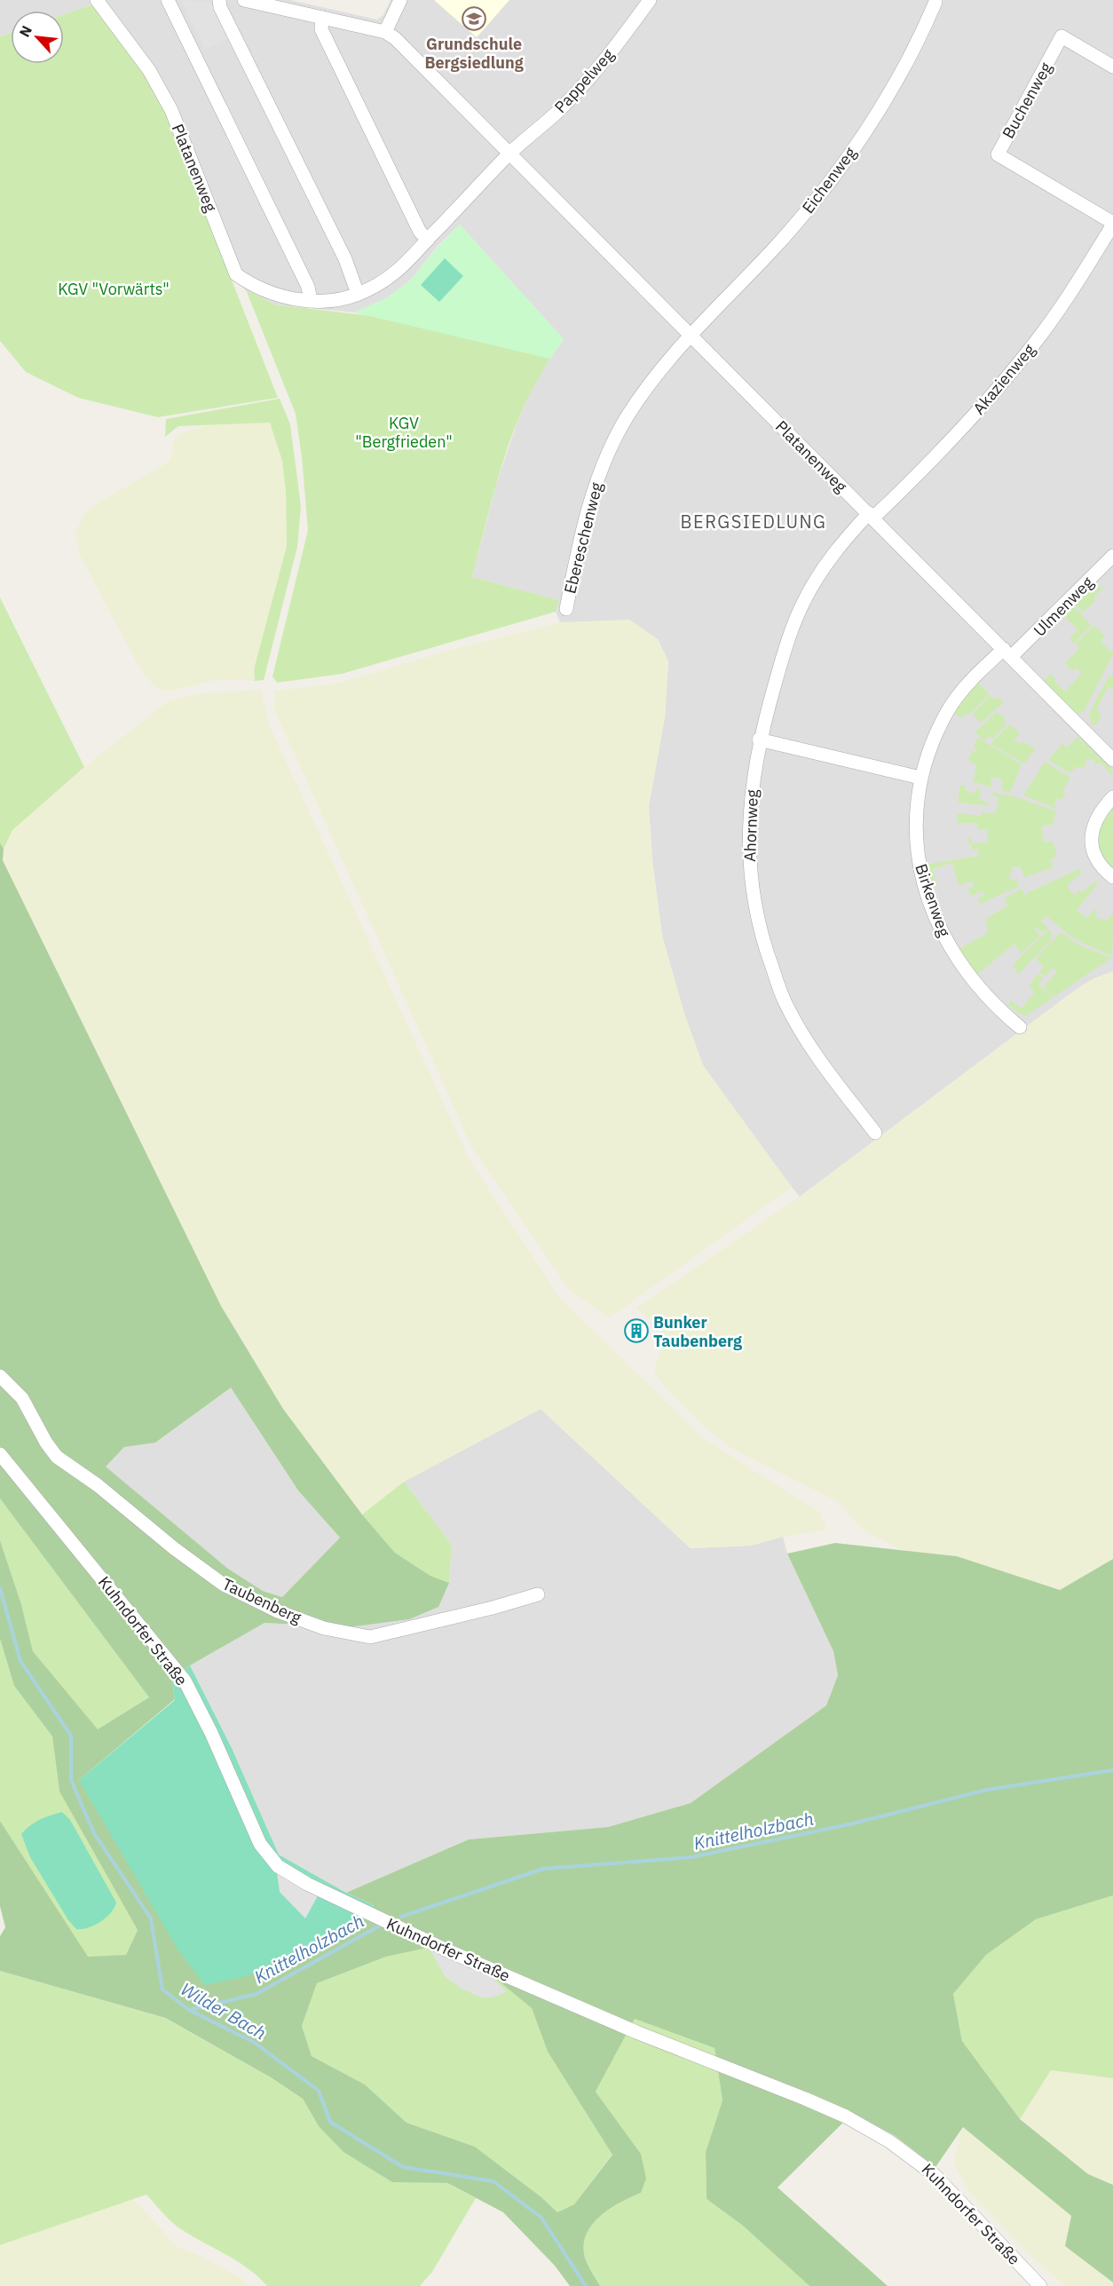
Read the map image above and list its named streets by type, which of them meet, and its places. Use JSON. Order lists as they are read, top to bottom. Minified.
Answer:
{"streets":{"street":["Pappelweg","Buchenweg","Platanenweg","Eichenweg","Akazienweg","Ebereschenweg","Ulmenweg","Ahornweg","Birkenweg","Taubenberg","Kuhndorfer Straße"]},"crossings":[["Pappelweg","Platanenweg"],["Buchenweg","Akazienweg"],["Platanenweg","Eichenweg"],["Platanenweg","Akazienweg"],["Platanenweg","Ebereschenweg"],["Platanenweg","Ulmenweg"],["Platanenweg","Ahornweg"],["Platanenweg","Birkenweg"],["Eichenweg","Ebereschenweg"],["Akazienweg","Ahornweg"],["Ulmenweg","Birkenweg"]],"districts":["BERGSIEDLUNG"],"water":["Knittelholzbach","Wilder Bach"],"parks":["KGV \"Vorwärts\"","KGV \"Bergfrieden\""],"places":{"school or university":["Grundschule Bergsiedlung"],"building":["Bunker Taubenberg"]},"north":"top left"}
